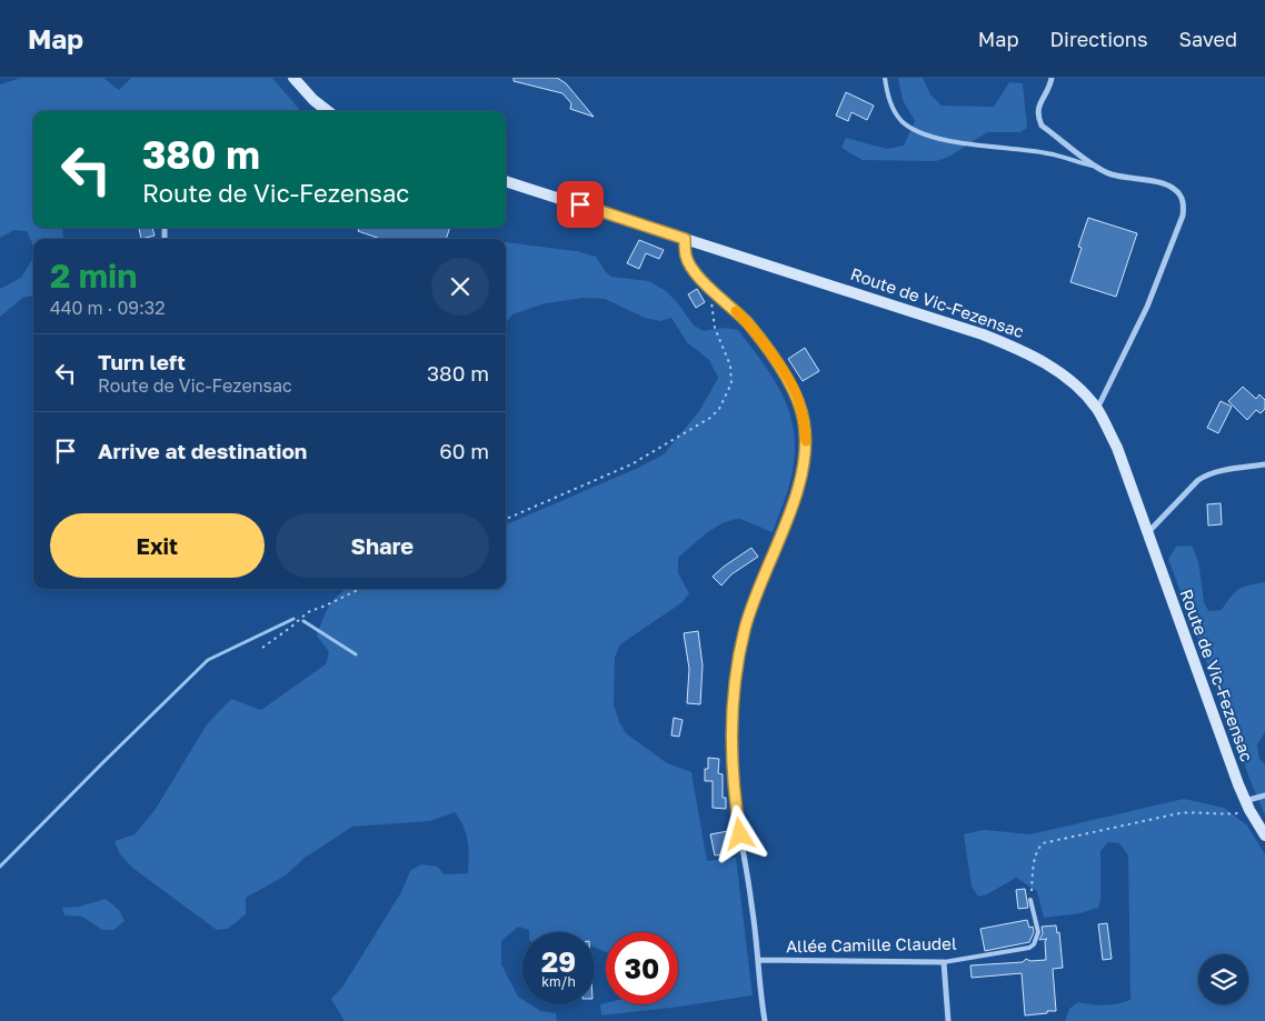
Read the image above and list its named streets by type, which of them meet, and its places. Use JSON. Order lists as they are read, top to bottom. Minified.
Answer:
{"streets":{"main road":["Route de Vic-Fezensac"],"street":["Allée Camille Claudel"]},"page":{"header":"Map","nav":["Map","Directions","Saved"],"turn":["380 m","Route de Vic-Fezensac"],"heading":["2 min","440 m · 09:32"],"list":[{"name":"Turn left","note":"Route de Vic-Fezensac","value":"380 m"},{"name":"Arrive at destination","value":"60 m"}],"buttons":["Exit","Share"],"speed":"29 km/h","limit":"30"}}
